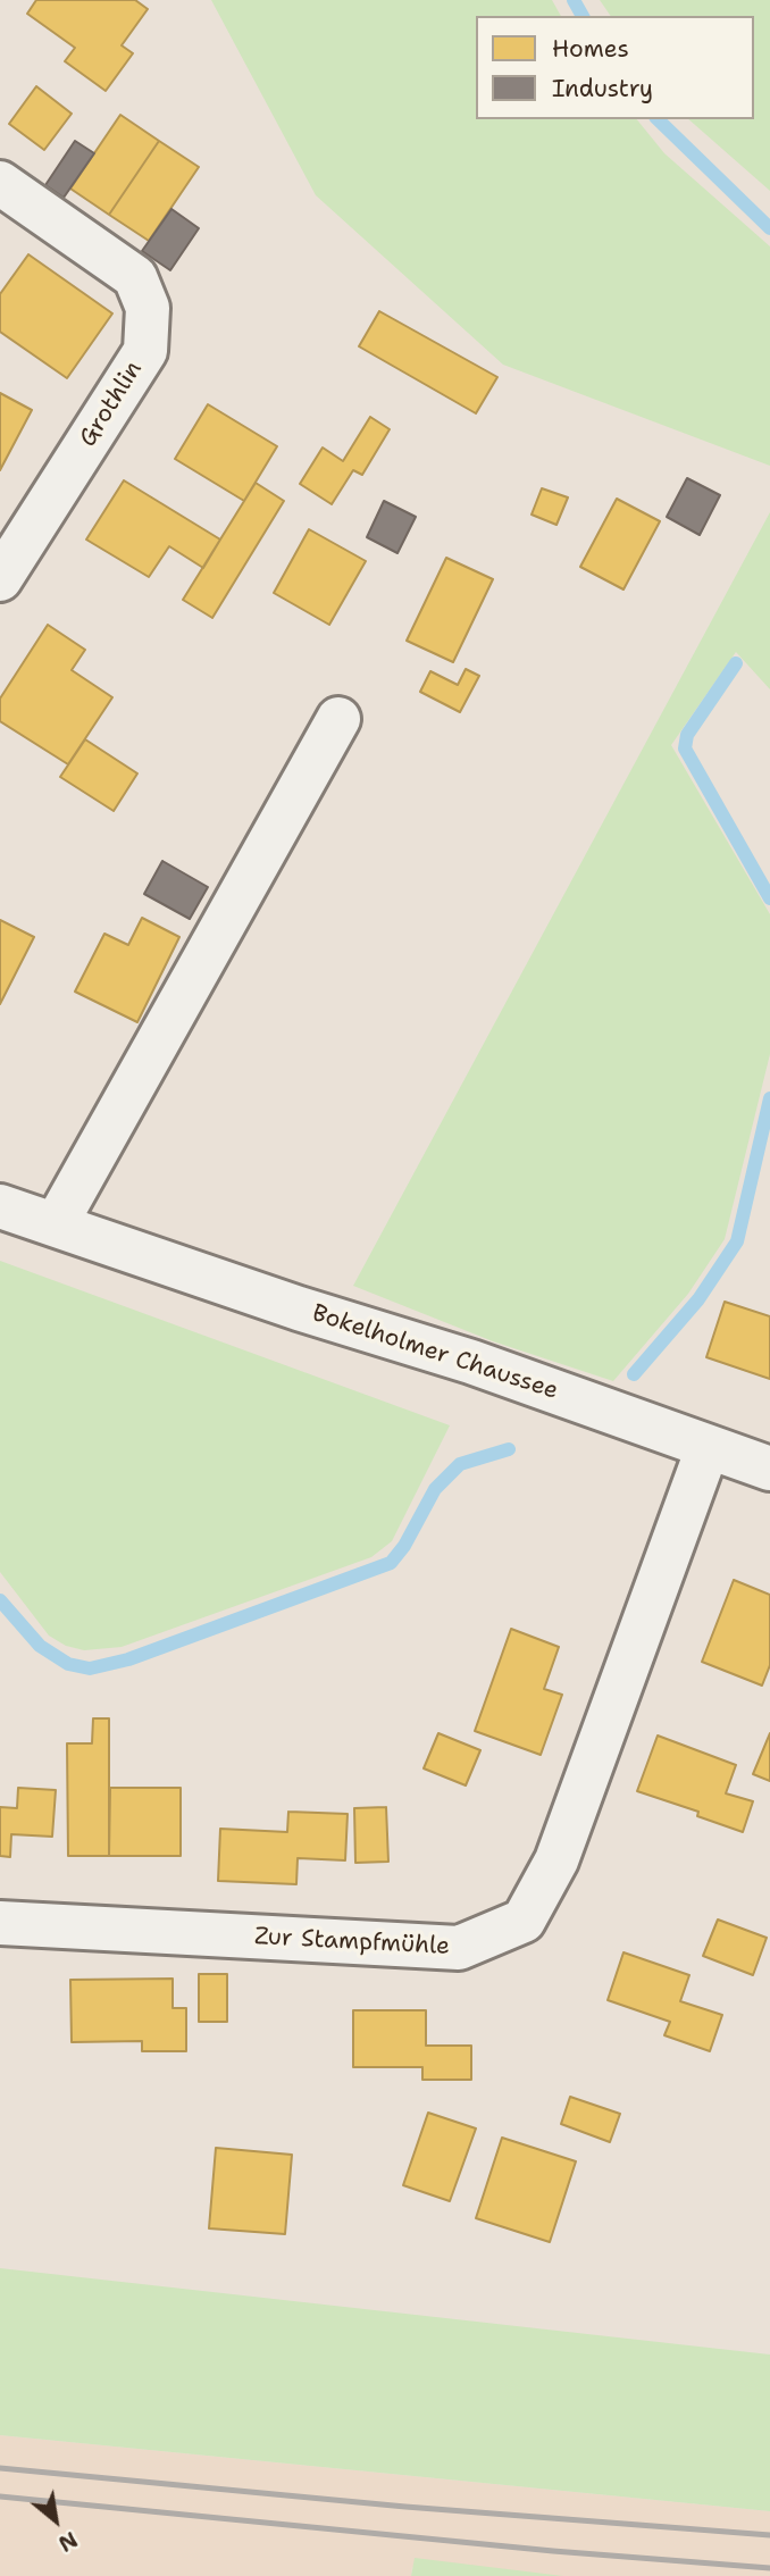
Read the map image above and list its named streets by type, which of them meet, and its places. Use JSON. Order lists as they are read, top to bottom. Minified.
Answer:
{"streets":{"street":["Grothlin","Bokelholmer Chaussee","Zur Stampfmühle"]},"crossings":[["Bokelholmer Chaussee","Zur Stampfmühle"]],"legend":["Homes","Industry"],"north":"bottom right"}
